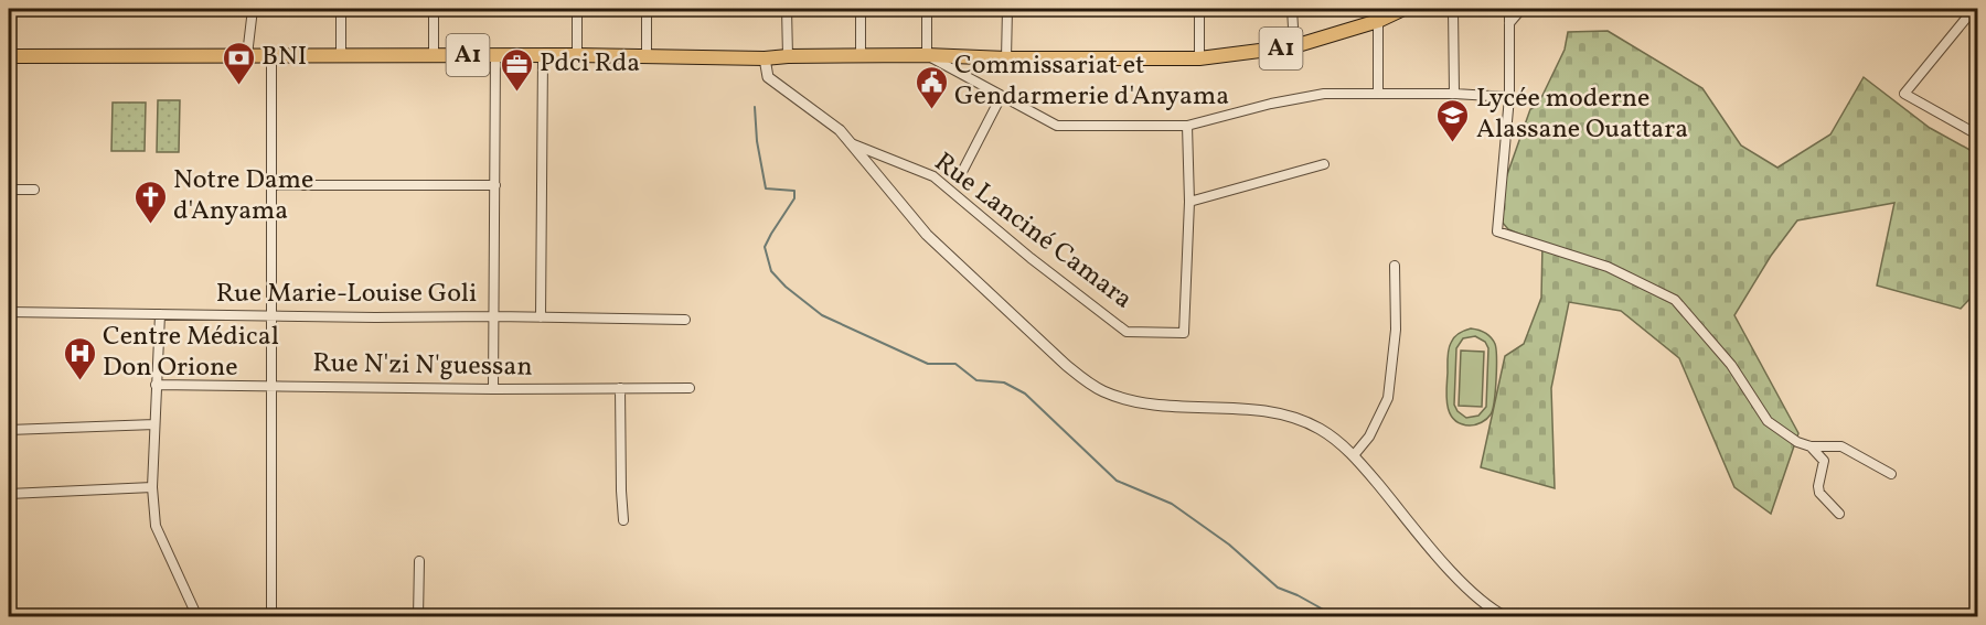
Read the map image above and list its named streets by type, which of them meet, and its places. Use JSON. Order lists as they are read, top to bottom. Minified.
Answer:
{"streets":{"main road":["A1"],"street":["Rue Lanciné Camara","Rue Marie-Louise Goli","Rue N'zi N'guessan"]},"places":{"bank":["BNI"],"office":["Pdci Rda"],"public building":["Commissariat et Gendarmerie d'Anyama"],"school or university":["Lycée moderne Alassane Ouattara"],"church":["Notre Dame d'Anyama"],"hospital":["Centre Médical Don Orione"]}}
